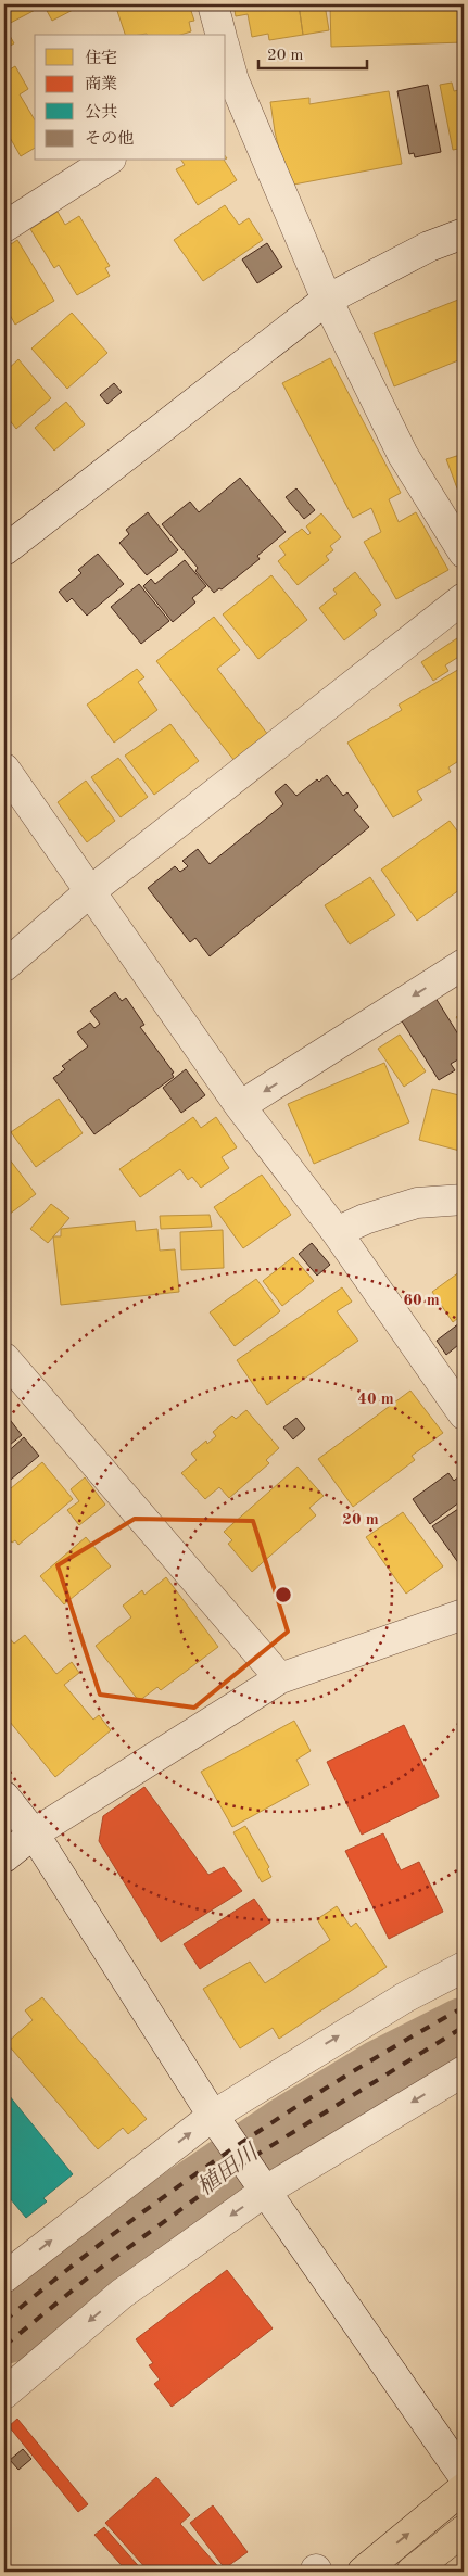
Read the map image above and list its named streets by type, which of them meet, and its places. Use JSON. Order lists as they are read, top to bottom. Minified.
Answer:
{"water":["植田川"],"legend":["住宅","商業","公共","その他"],"scale_bar":"20 m","rings":["60 m","40 m","20 m"]}
